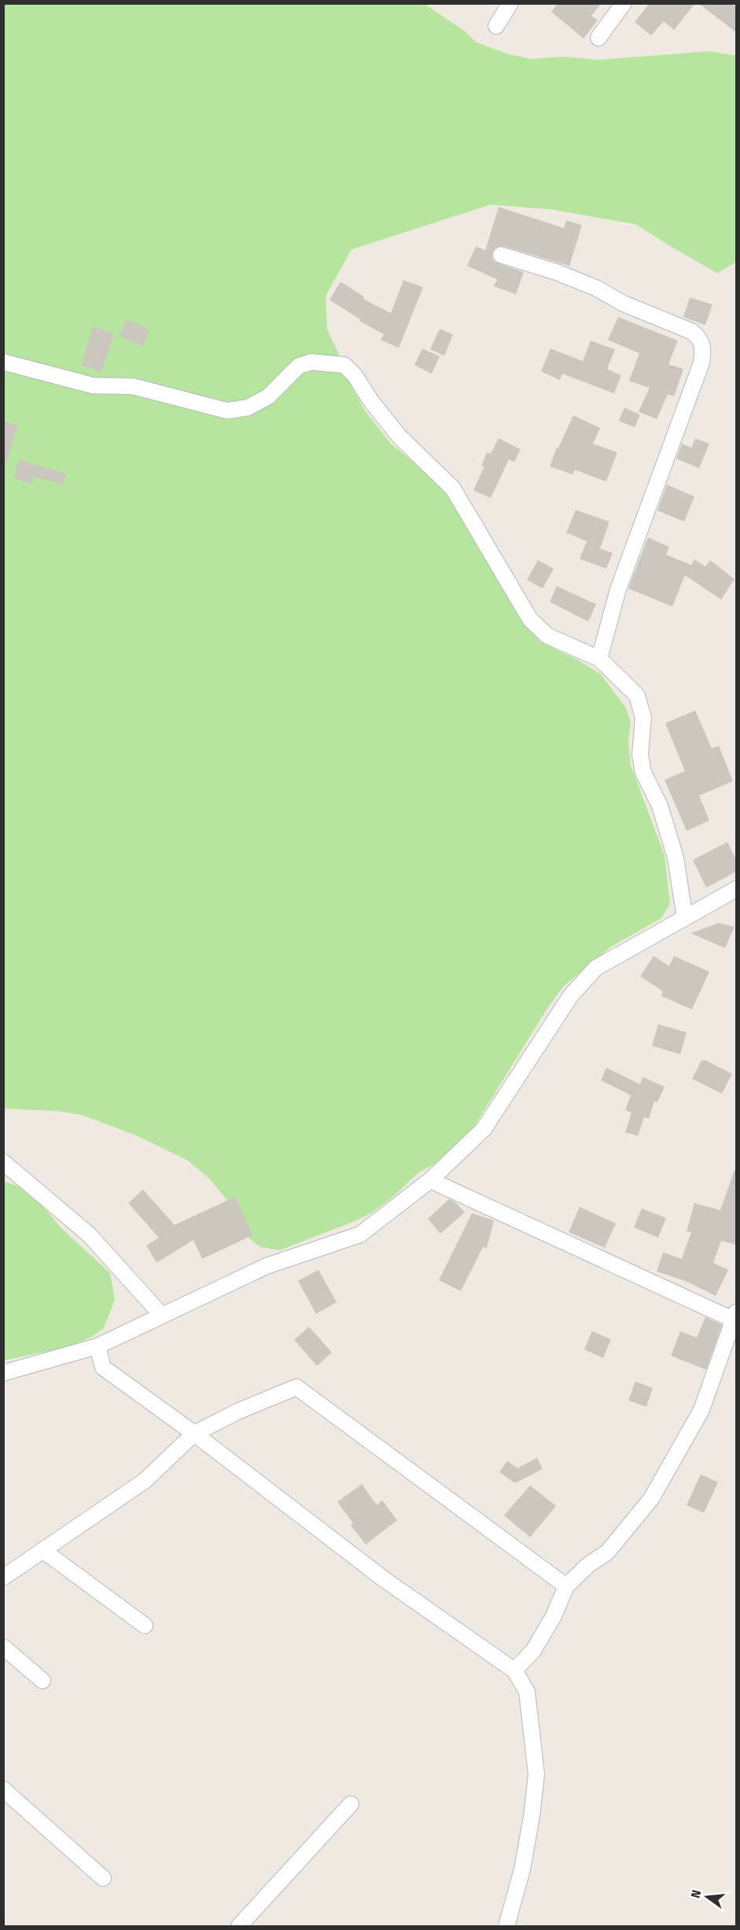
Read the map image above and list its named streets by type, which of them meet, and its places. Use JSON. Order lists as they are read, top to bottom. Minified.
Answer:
{"north":"left"}
